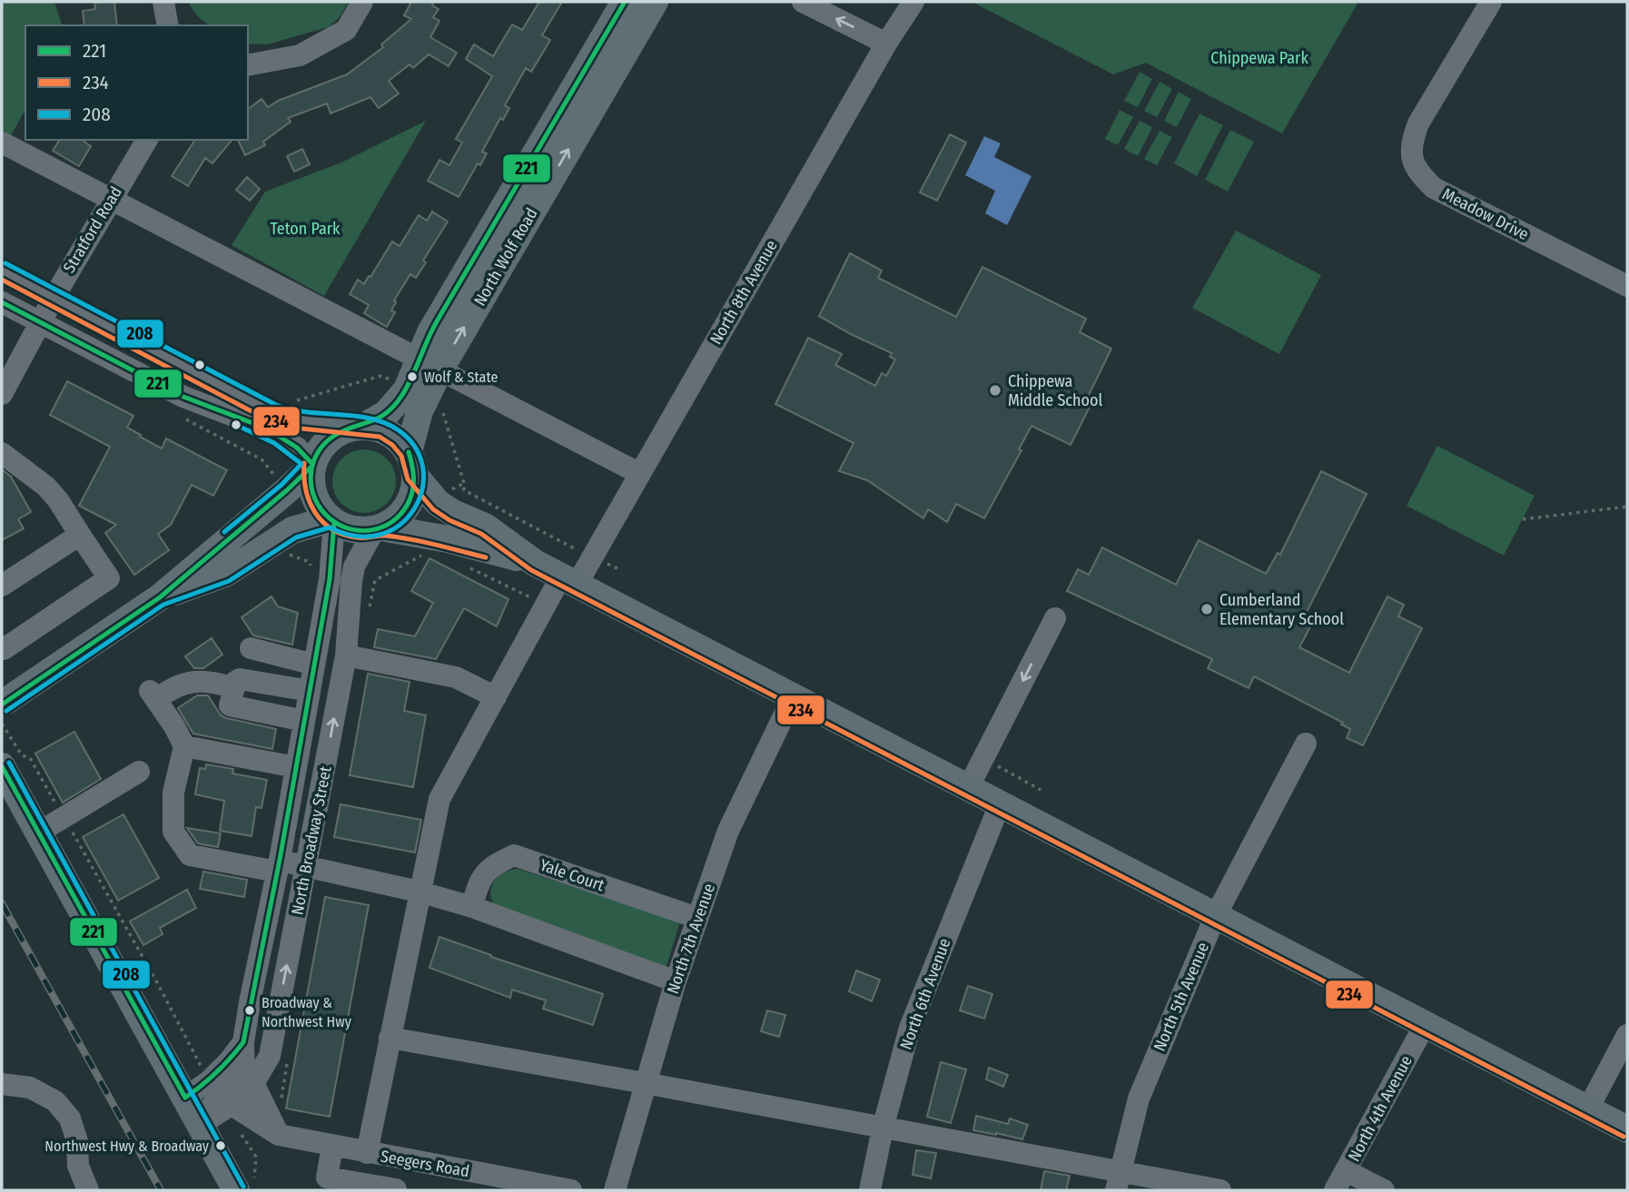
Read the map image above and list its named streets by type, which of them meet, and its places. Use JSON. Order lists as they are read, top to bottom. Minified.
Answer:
{"streets":{"main road":["North Wolf Road"],"street":["Meadow Drive","Stratford Road","North 8th Avenue","North Broadway Street","Yale Court","North 7th Avenue","North 6th Avenue","North 5th Avenue","North 4th Avenue","Seegers Road"]},"crossings":[["North Wolf Road","North Broadway Street"],["North 8th Avenue","Seegers Road"],["North Broadway Street","Seegers Road"],["Yale Court","North 7th Avenue"]],"parks":["Chippewa Park","Teton Park"],"places":["Wolf & State","Chippewa Middle School","Cumberland Elementary School","Broadway & Northwest Hwy","Northwest Hwy & Broadway"],"lines":["transit line 221","transit line 208","transit line 234"],"legend":["221","234","208"]}
